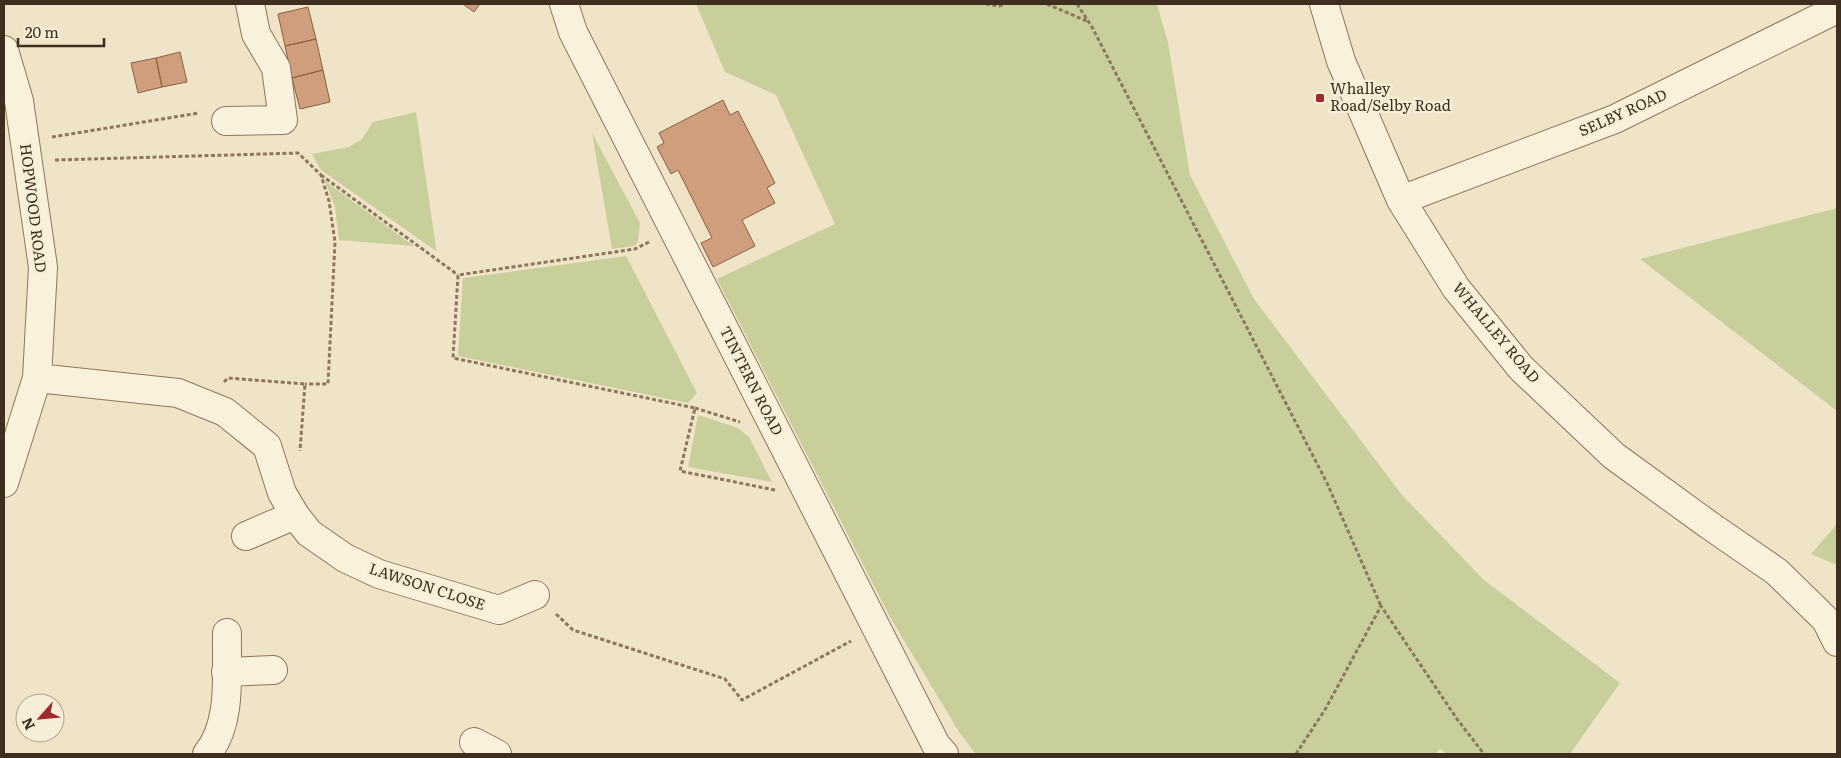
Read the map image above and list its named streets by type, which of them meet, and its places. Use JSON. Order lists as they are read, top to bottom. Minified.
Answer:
{"streets":{"street":["SELBY ROAD","HOPWOOD ROAD","WHALLEY ROAD","TINTERN ROAD","LAWSON CLOSE"]},"crossings":[["SELBY ROAD","WHALLEY ROAD"],["HOPWOOD ROAD","LAWSON CLOSE"]],"places":{"transit":["Whalley Road/Selby Road"]},"scale_bar":"20 m","north":"bottom left"}
